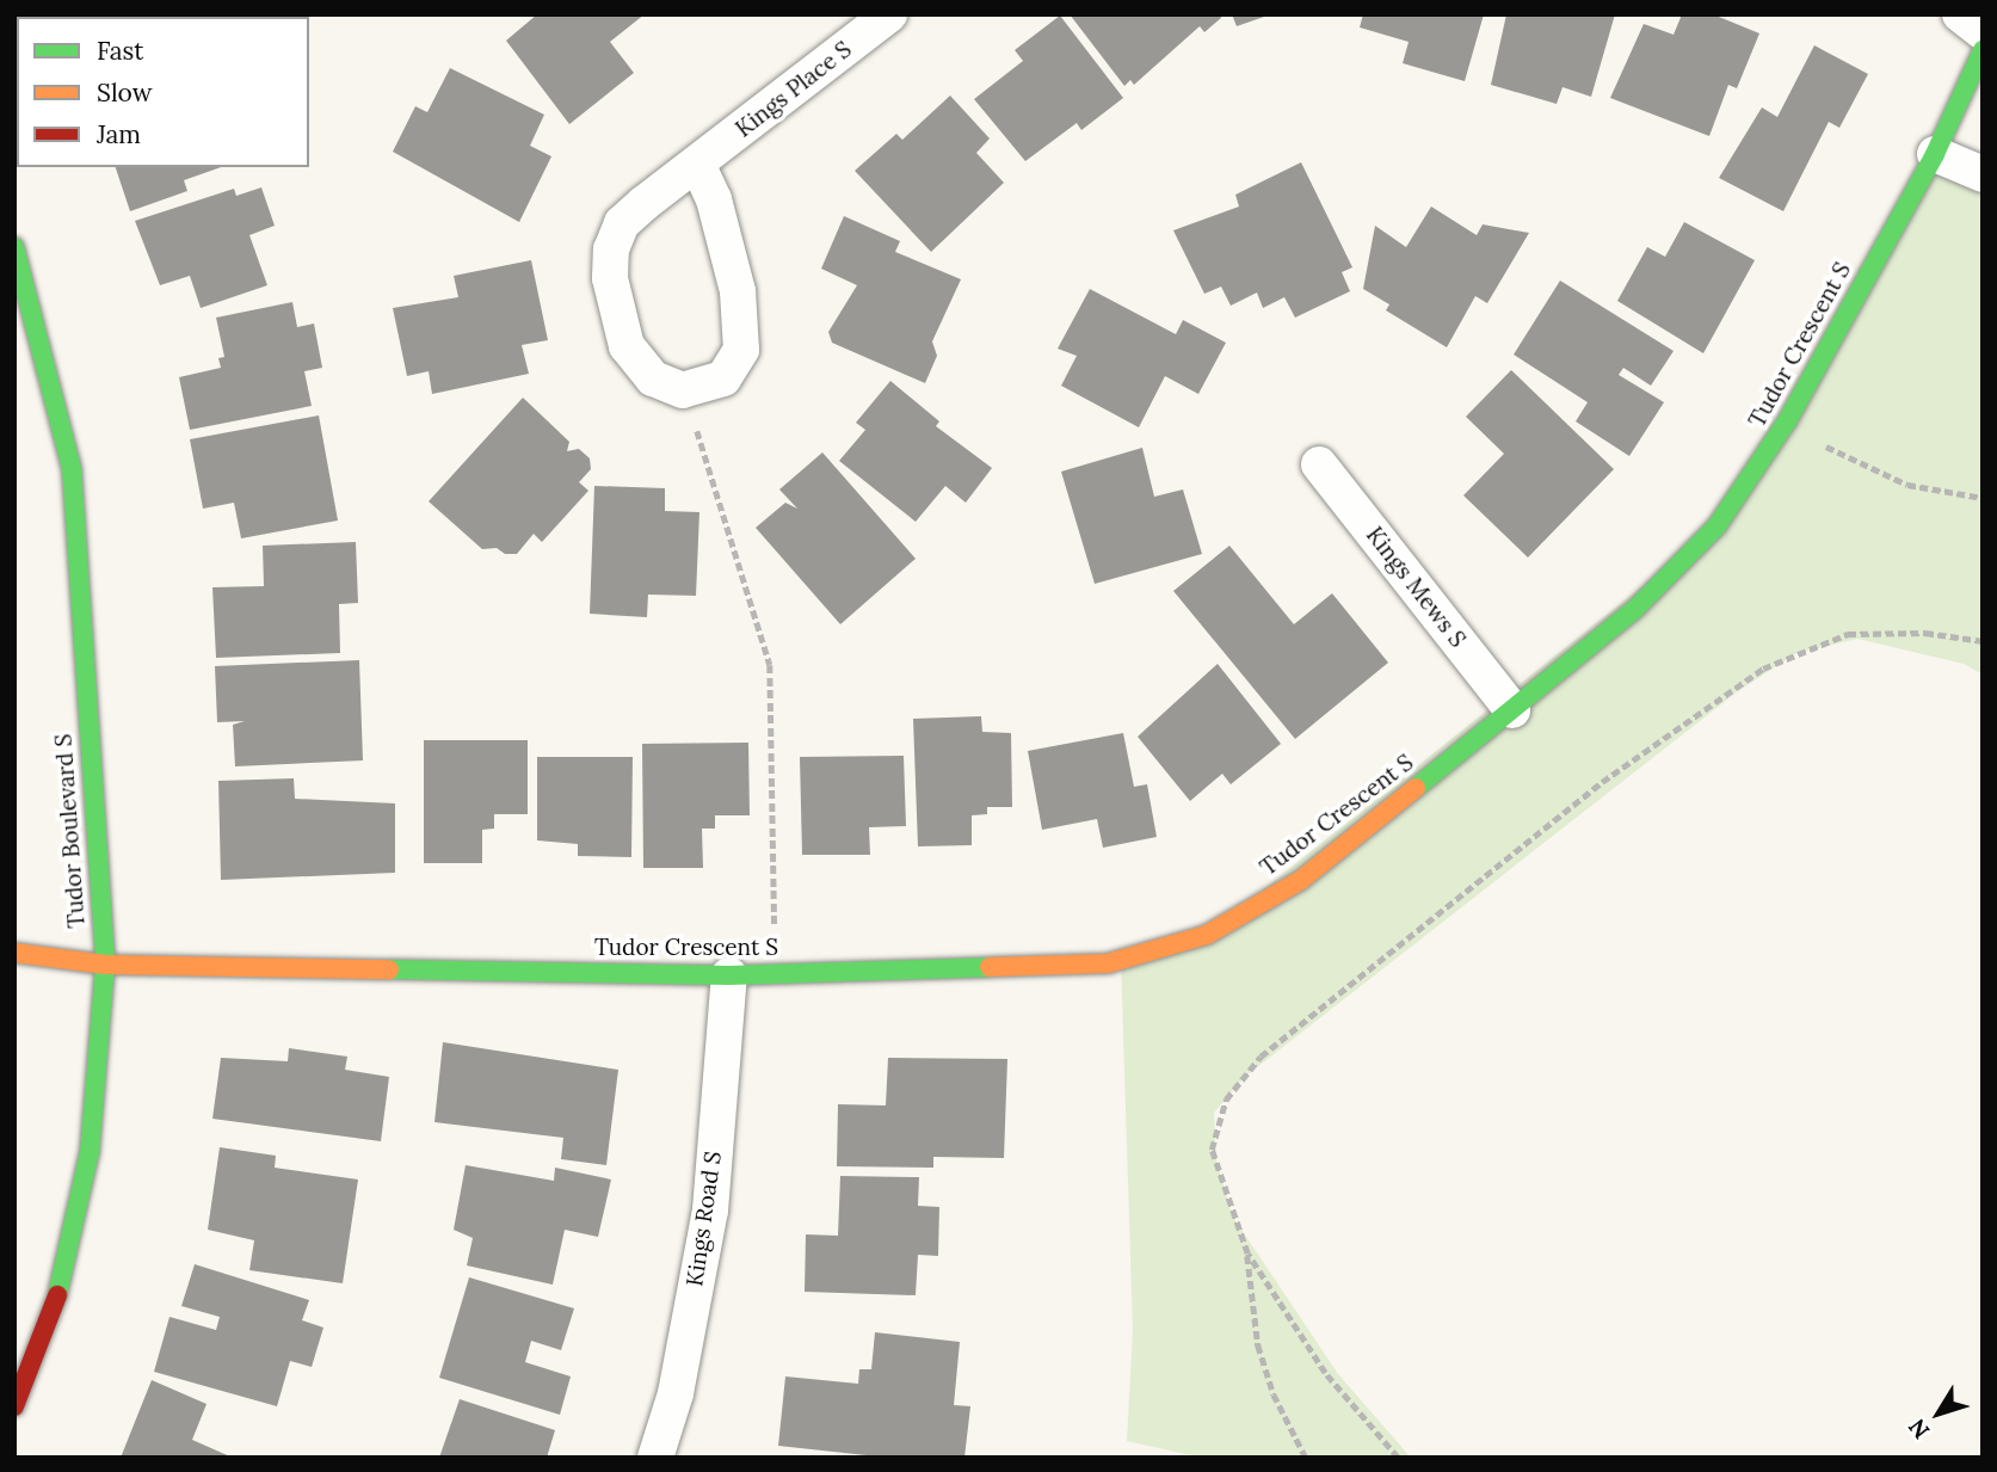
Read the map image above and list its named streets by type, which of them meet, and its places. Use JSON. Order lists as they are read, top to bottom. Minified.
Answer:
{"streets":{"street":["Kings Place S","Tudor Crescent S","Kings Mews S","Tudor Boulevard S","Kings Road S"]},"crossings":[["Tudor Crescent S","Kings Mews S"],["Tudor Crescent S","Tudor Boulevard S"],["Tudor Crescent S","Kings Road S"]],"legend":["Fast","Slow","Jam"],"north":"bottom left"}
